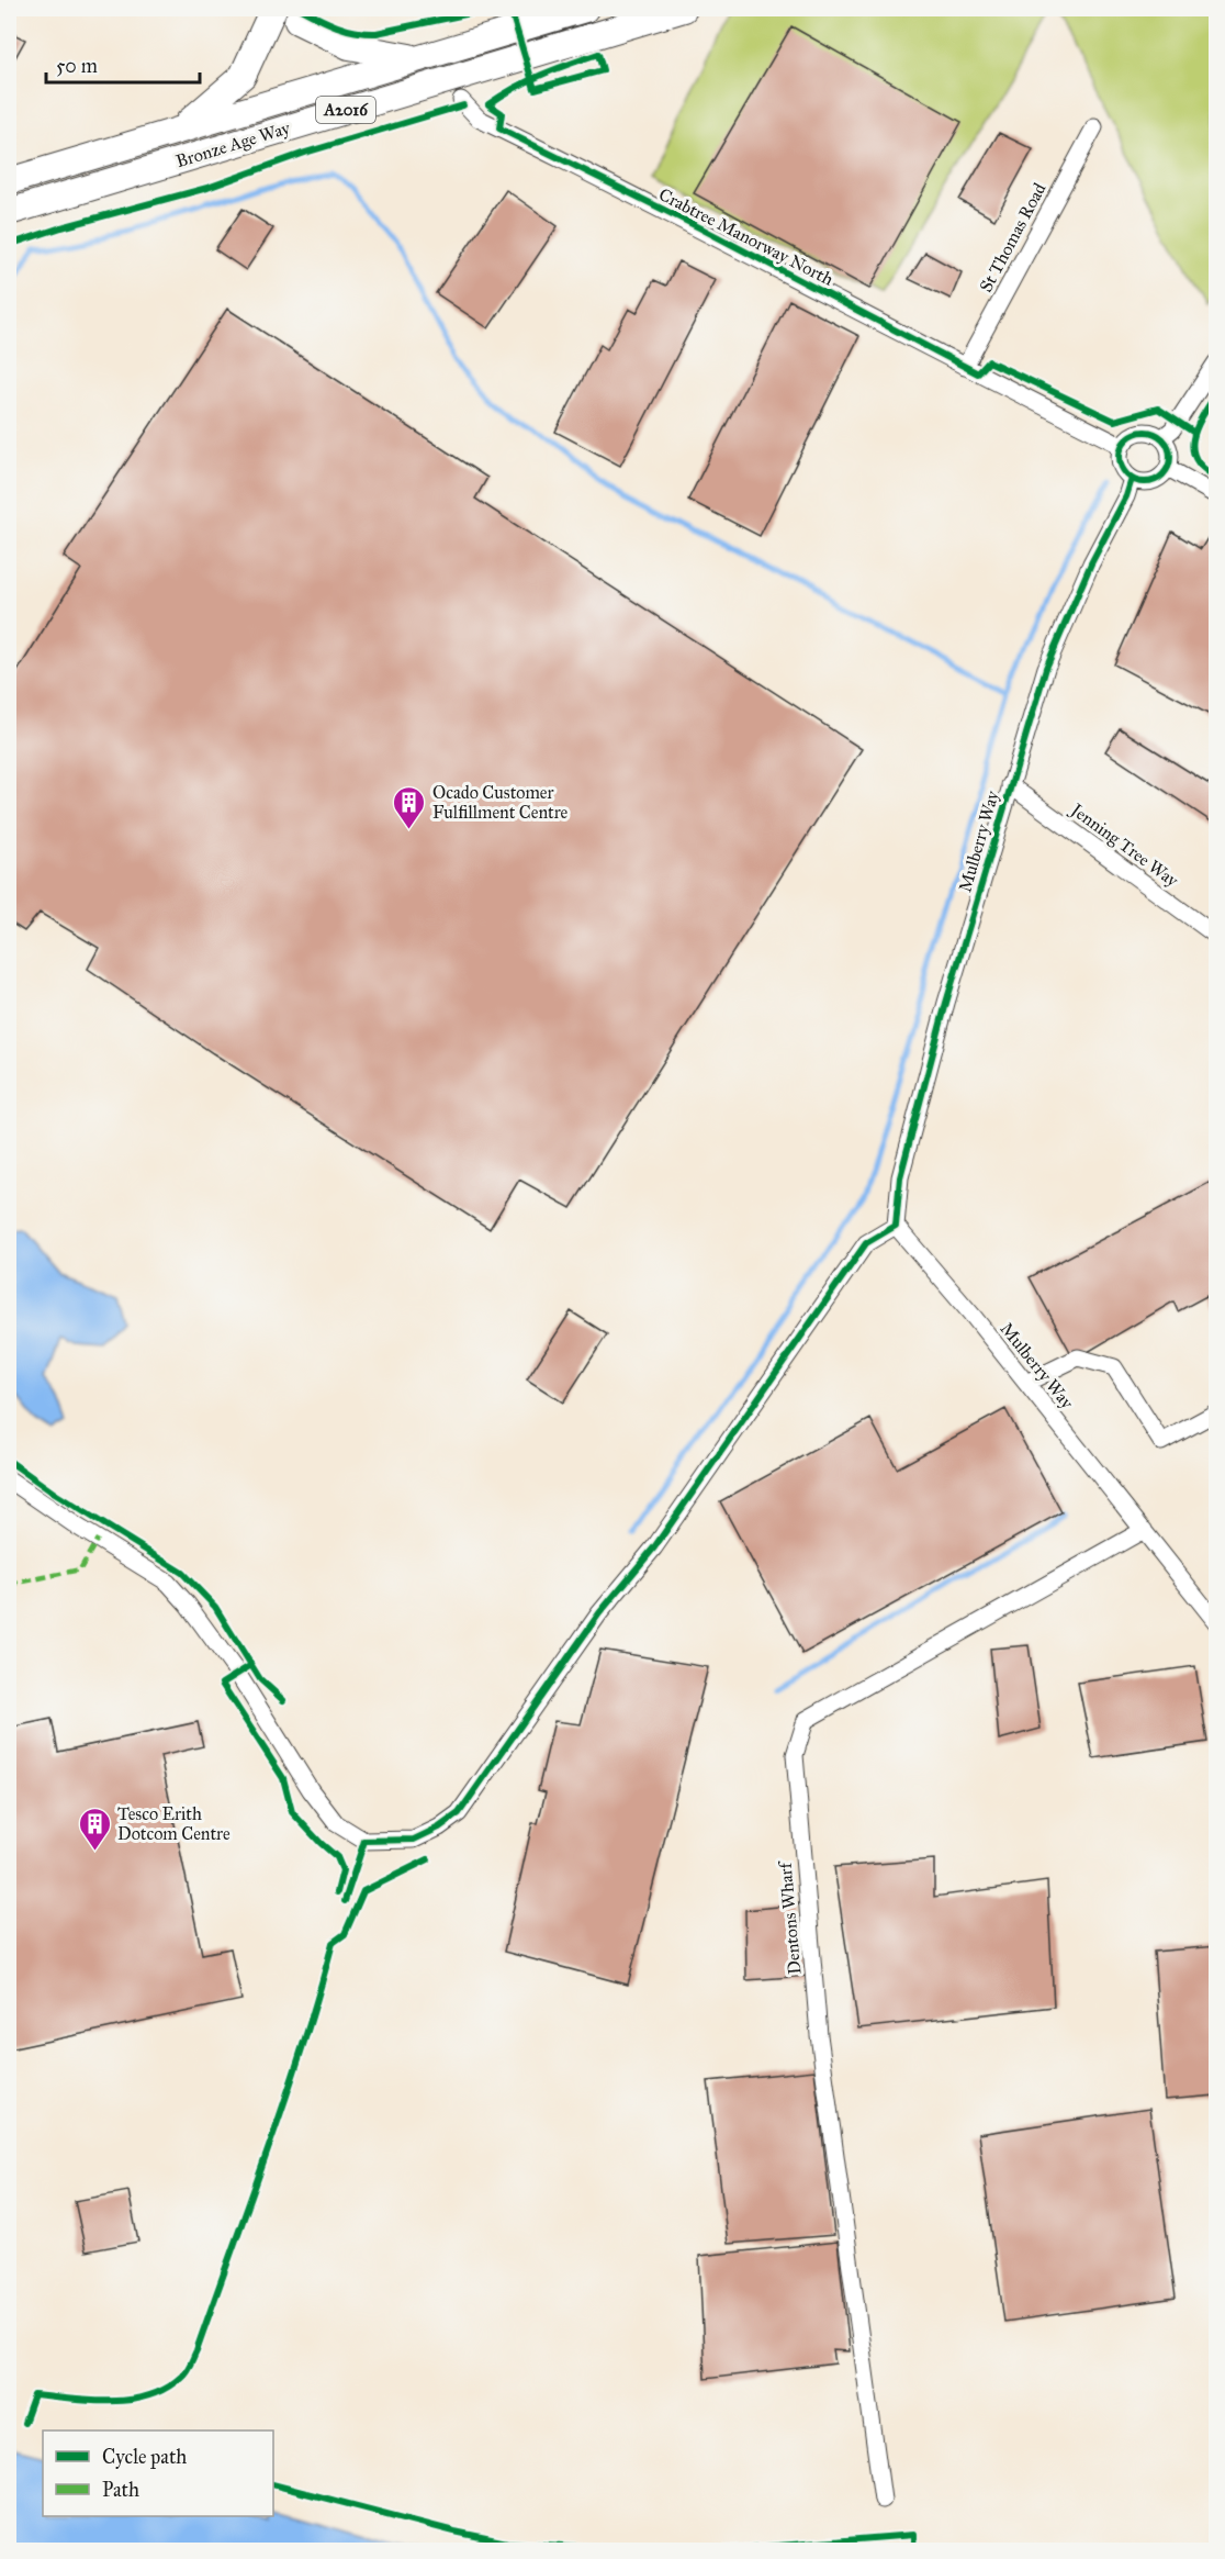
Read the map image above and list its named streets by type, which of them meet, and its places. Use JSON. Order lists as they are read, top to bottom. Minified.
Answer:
{"streets":{"main road":["A2016","Bronze Age Way"],"street":["Crabtree Manorway North","St Thomas Road","Mulberry Way","Jenning Tree Way","Dentons Wharf"]},"crossings":[["Crabtree Manorway North","St Thomas Road"],["Crabtree Manorway North","Mulberry Way"],["Mulberry Way","Jenning Tree Way"],["Mulberry Way","Dentons Wharf"]],"places":{"building":["Ocado Customer Fulfillment Centre","Tesco Erith Dotcom Centre"]},"legend":["Cycle path","Path"],"scale_bar":"50 m"}
